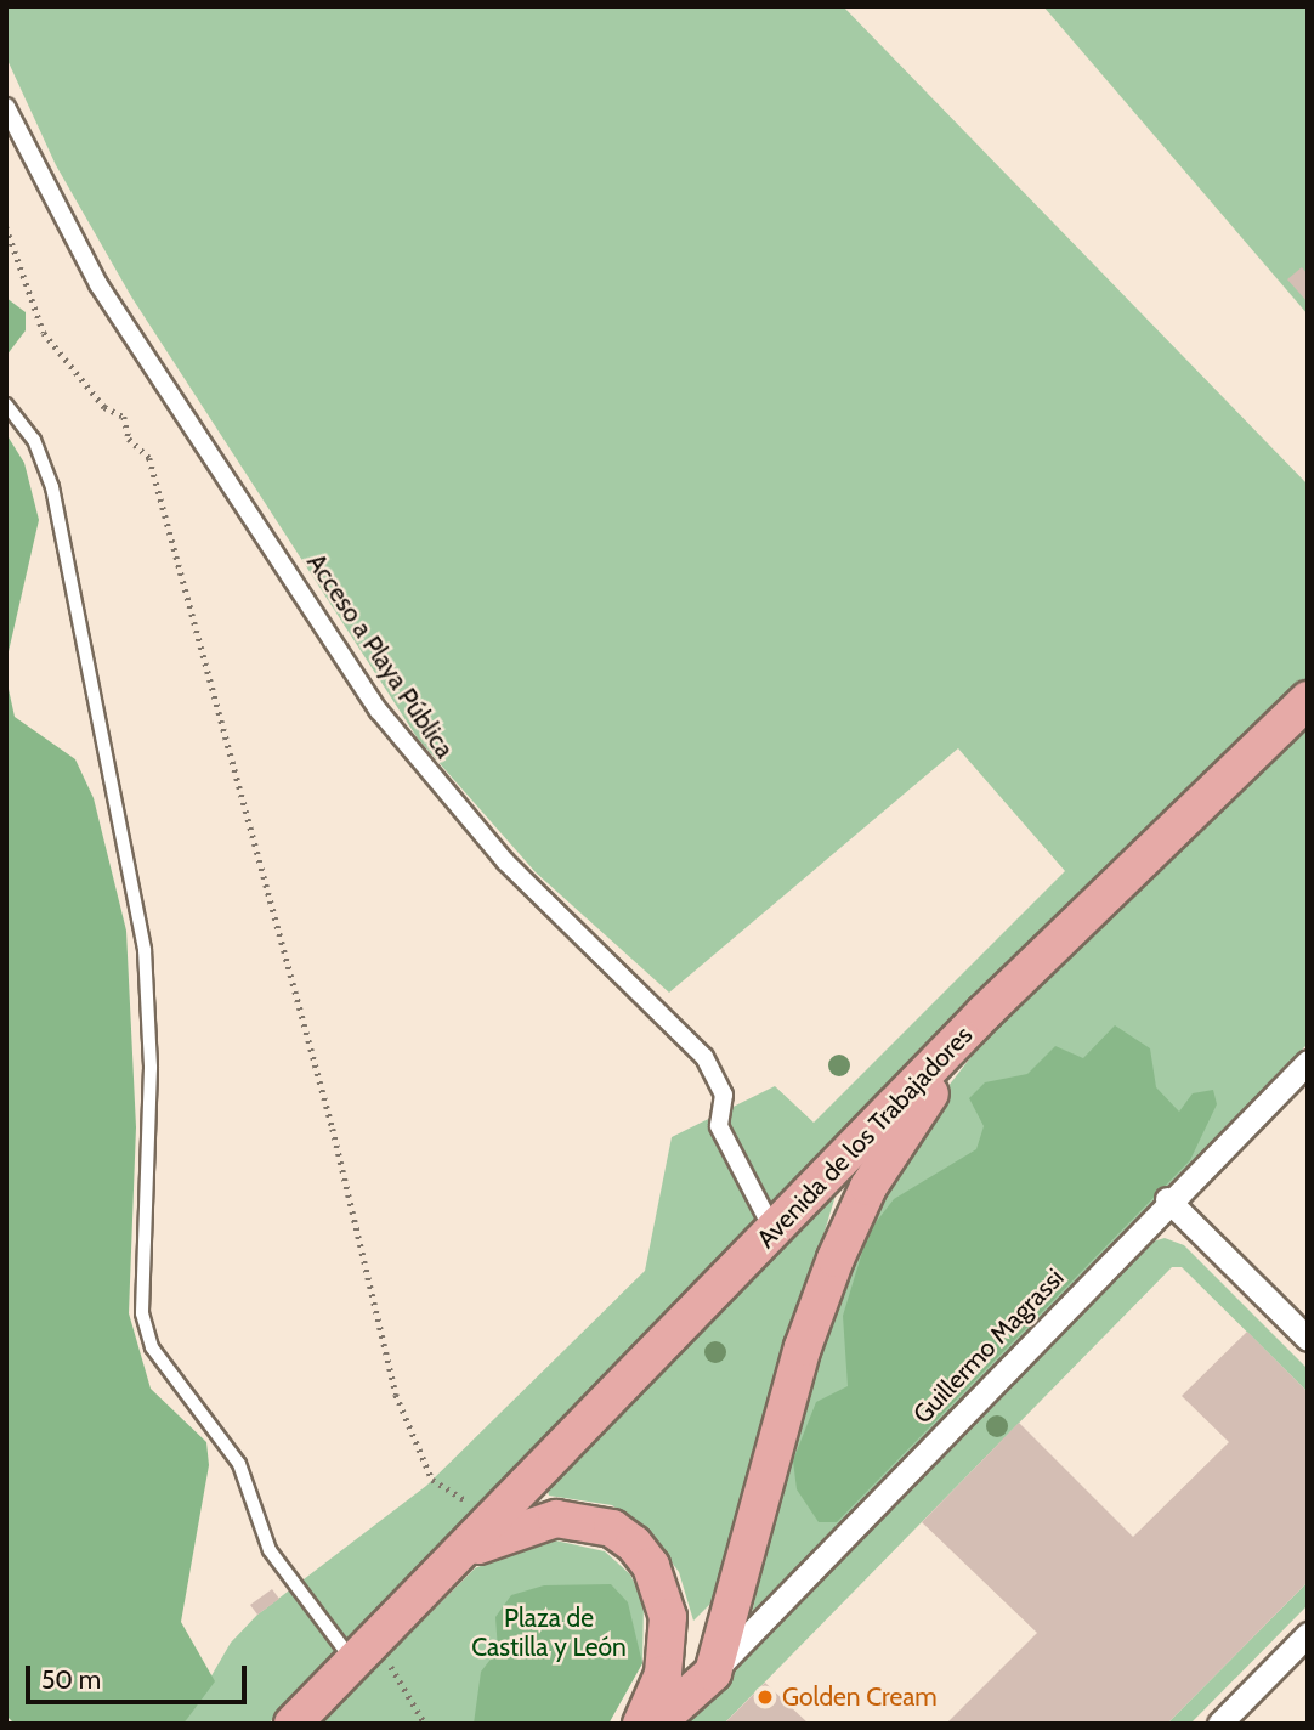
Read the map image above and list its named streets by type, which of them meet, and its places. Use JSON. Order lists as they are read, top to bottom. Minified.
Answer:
{"streets":{"main road":["Avenida de los Trabajadores"],"street":["Acceso a Playa Pública","Guillermo Magrassi"]},"crossings":[["Acceso a Playa Pública","Avenida de los Trabajadores"],["Avenida de los Trabajadores","Guillermo Magrassi"]],"parks":["Plaza de Castilla y León"],"places":["Golden Cream"],"scale_bar":"50 m"}
